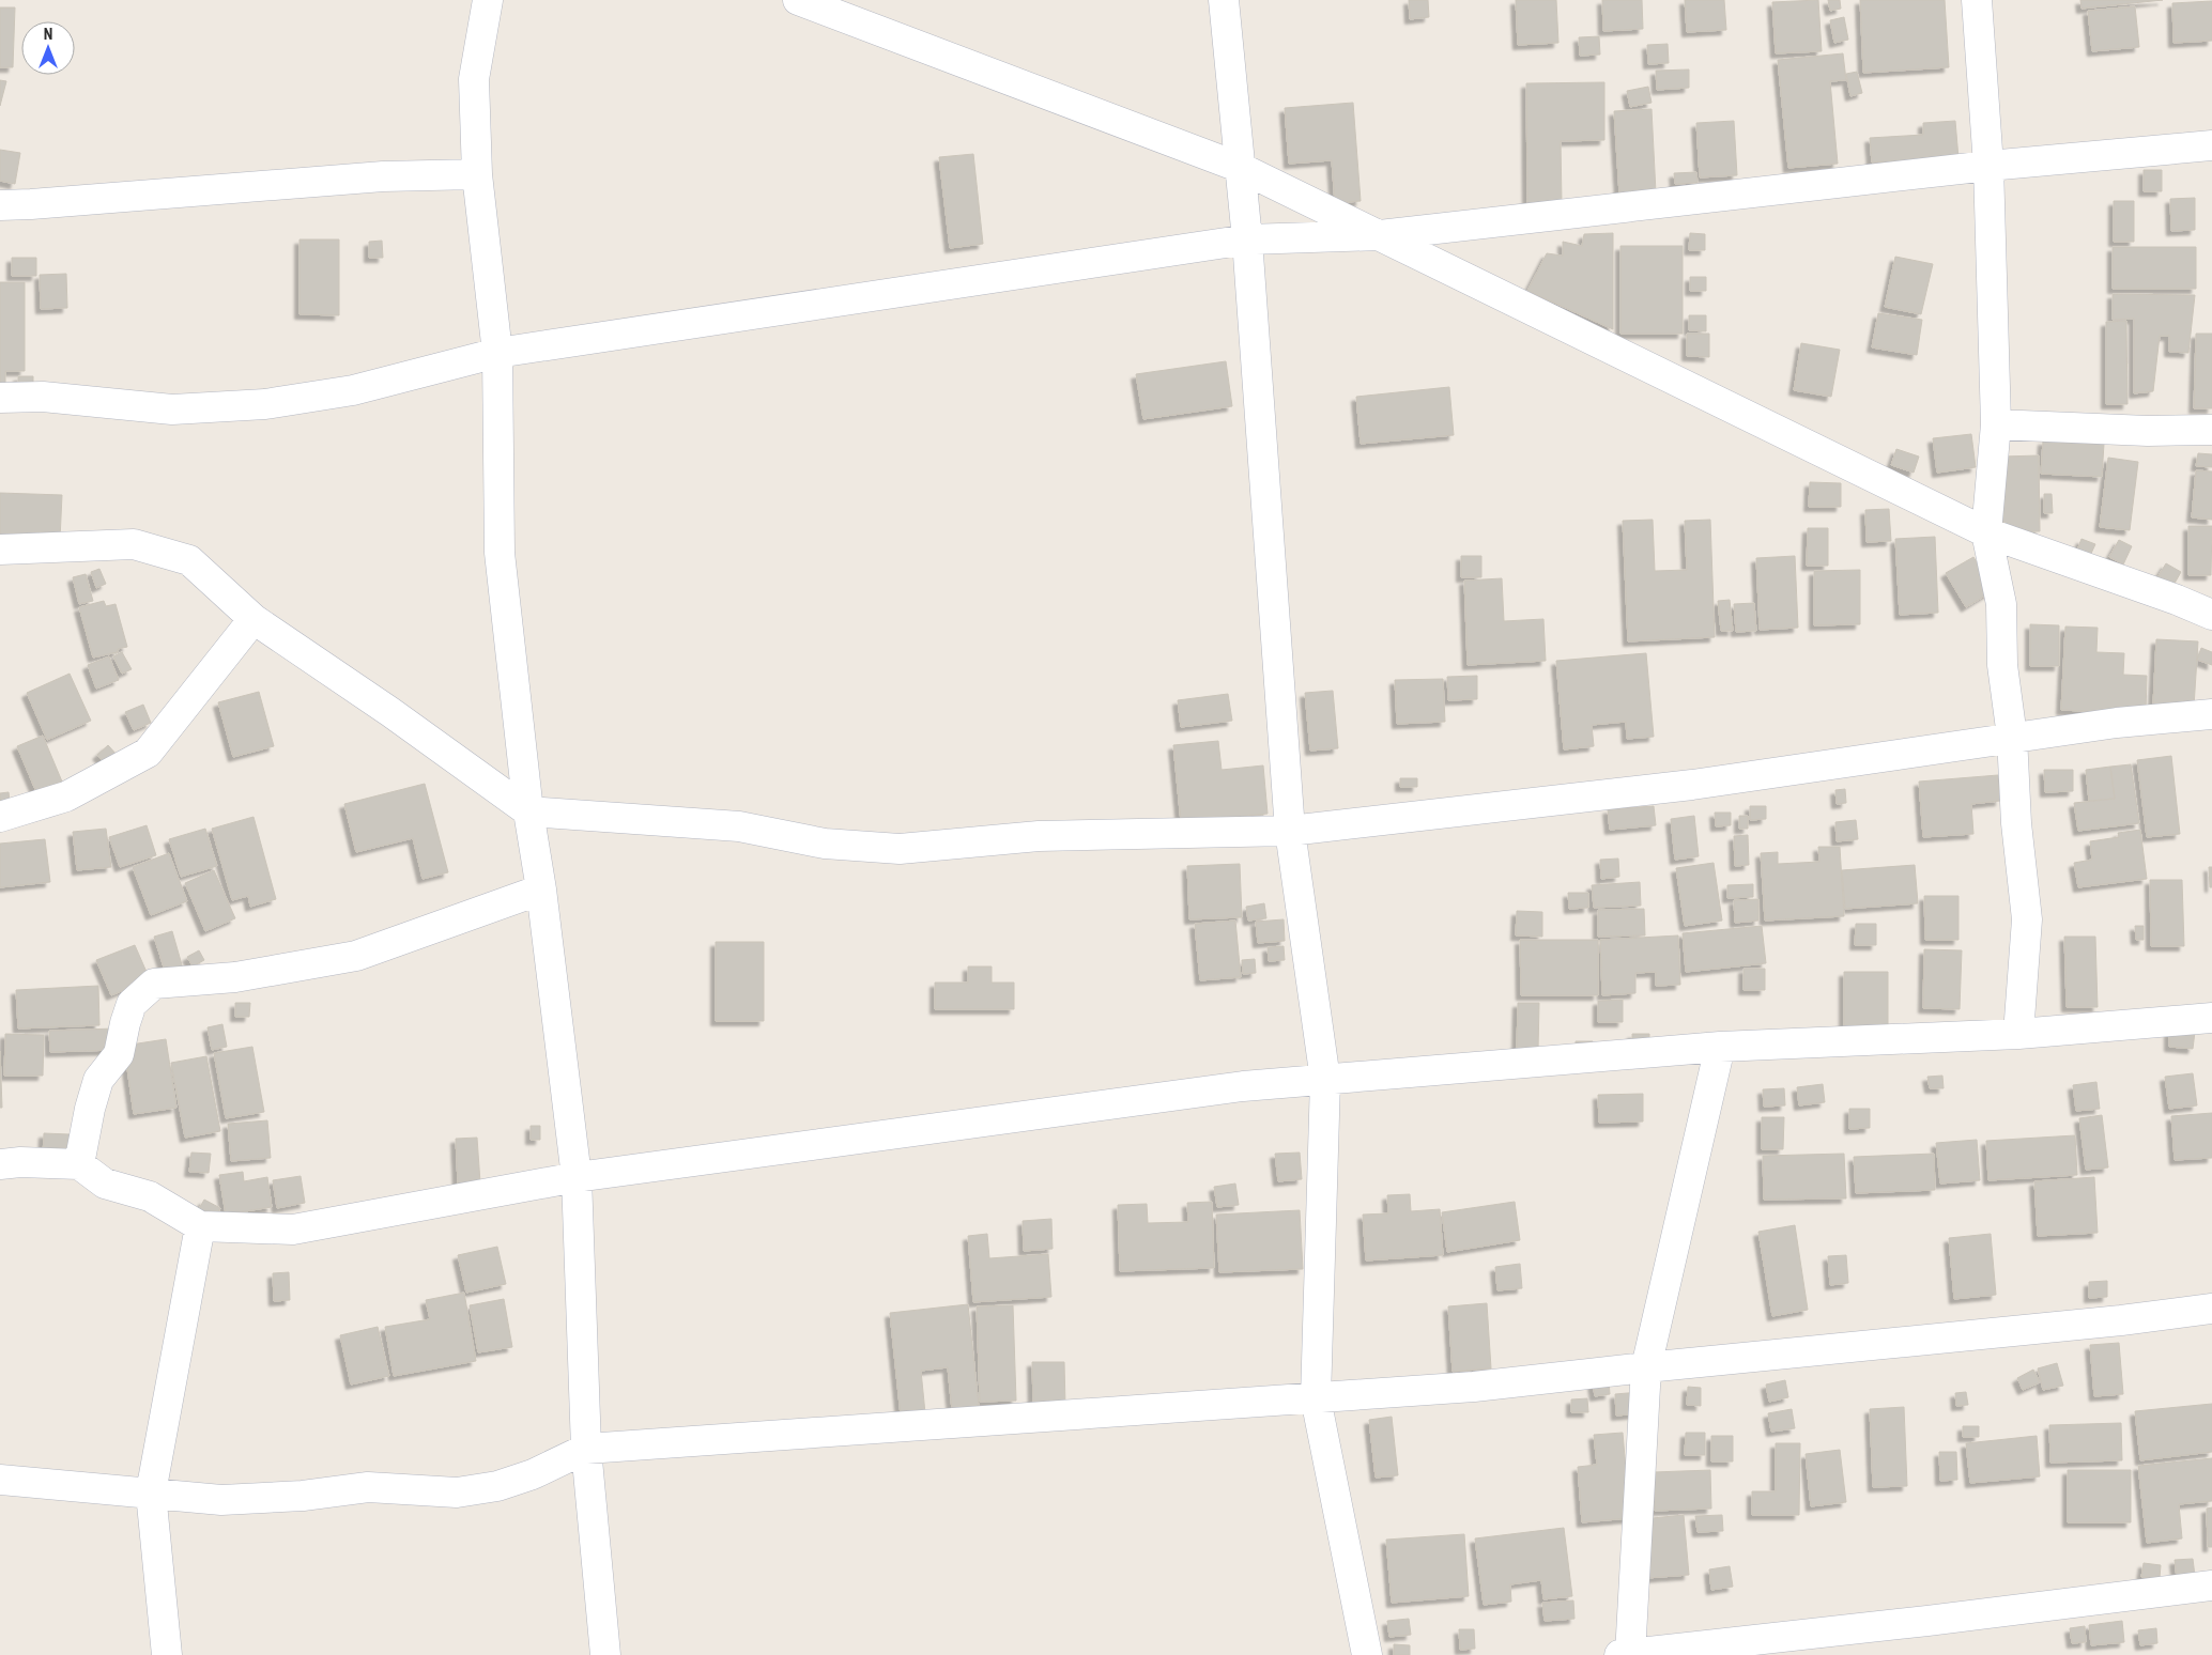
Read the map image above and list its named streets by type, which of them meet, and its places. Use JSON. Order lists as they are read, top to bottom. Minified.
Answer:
{"north":"top"}
